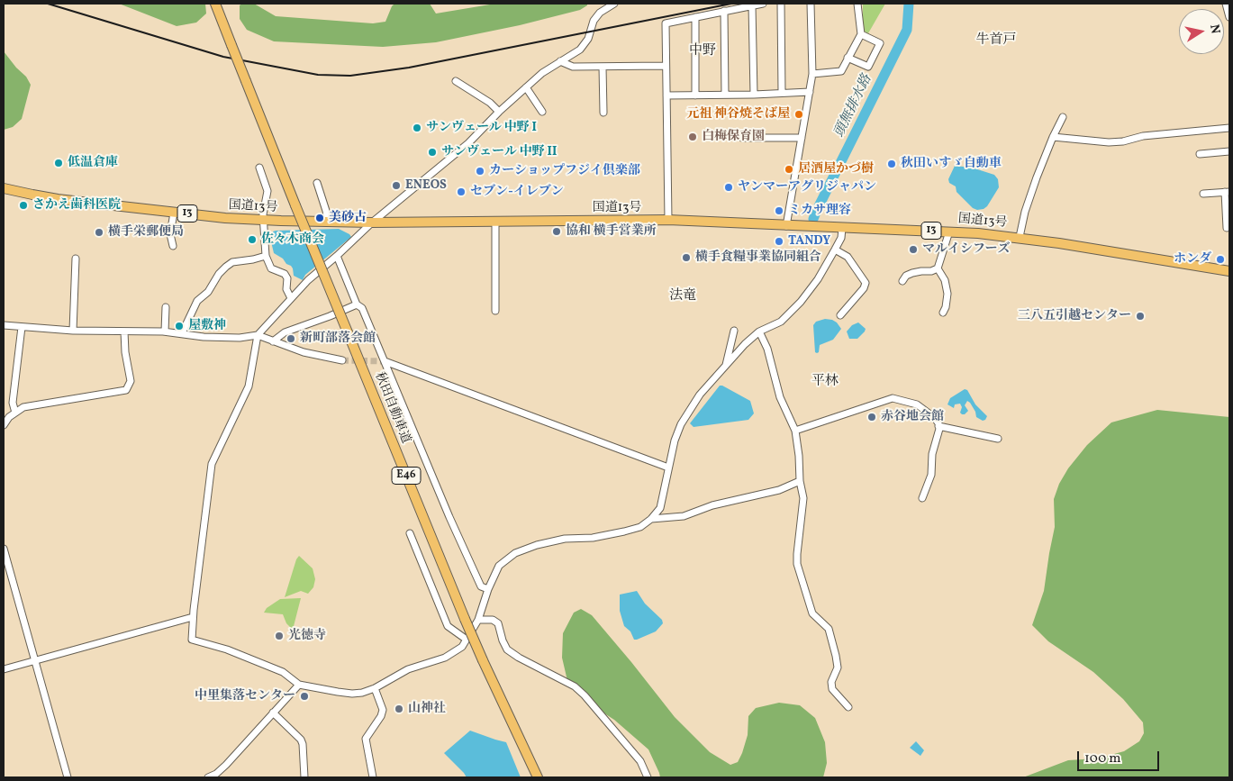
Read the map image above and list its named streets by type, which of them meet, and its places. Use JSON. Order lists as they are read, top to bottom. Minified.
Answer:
{"streets":{"highway":["国道13号","13","秋田自動車道","E46"]},"districts":["牛首戸","中野","法竜","平林"],"water":["頭無排水路"],"places":["元祖 神谷焼そば屋","サンヴェール 中野 I","白梅保育園","サンヴェール 中野 II","低温倉庫","秋田いすゞ自動車","居酒屋かづ樹","カーショップフジイ倶楽部","ENEOS","ヤンマーアグリジャパン","セブン-イレブン","さかえ歯科医院","ミカサ理容","美砂古","協和 横手営業所","横手栄郵便局","佐々木商会","TANDY","マルイシフーズ","横手食糧事業協同組合","ホンダ","三八五引越センター","屋敷神","新町部落会館","赤谷地会館","光徳寺","中里集落センター","山神社"],"scale_bar":"100 m","north":"right"}
